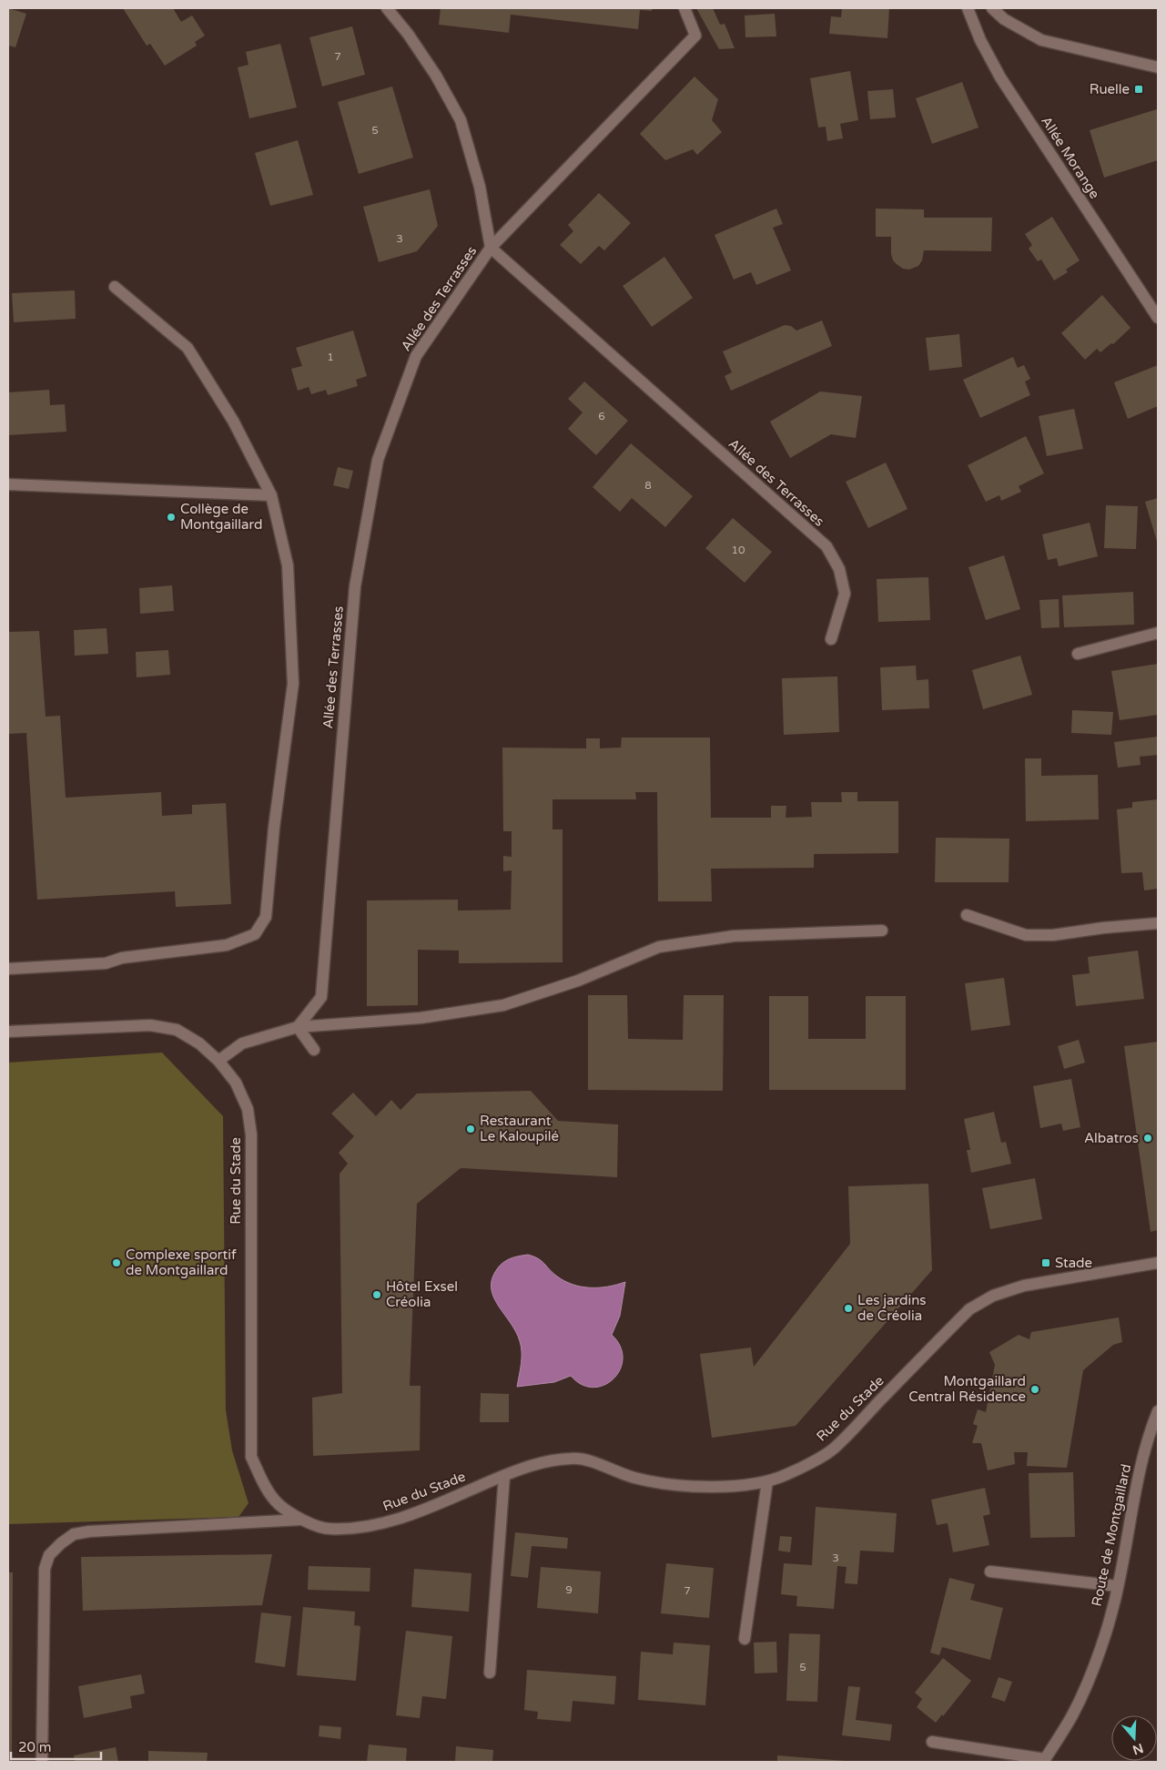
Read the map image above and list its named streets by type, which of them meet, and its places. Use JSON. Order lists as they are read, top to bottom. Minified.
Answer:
{"streets":{"street":["Allée Morange","Allée des Terrasses","Rue du Stade","Route de Montgaillard"]},"places":{"transit":["Ruelle","Stade"],"other":["Collège de Montgaillard","Restaurant Le Kaloupilé","Albatros","Complexe sportif de Montgaillard","Hôtel Exsel Créolia","Les jardins de Créolia","Montgaillard Central Résidence"]},"house_numbers":["7","5","3","1","6","8","10","3","9","7","5"],"scale_bar":"20 m","north":"bottom"}
